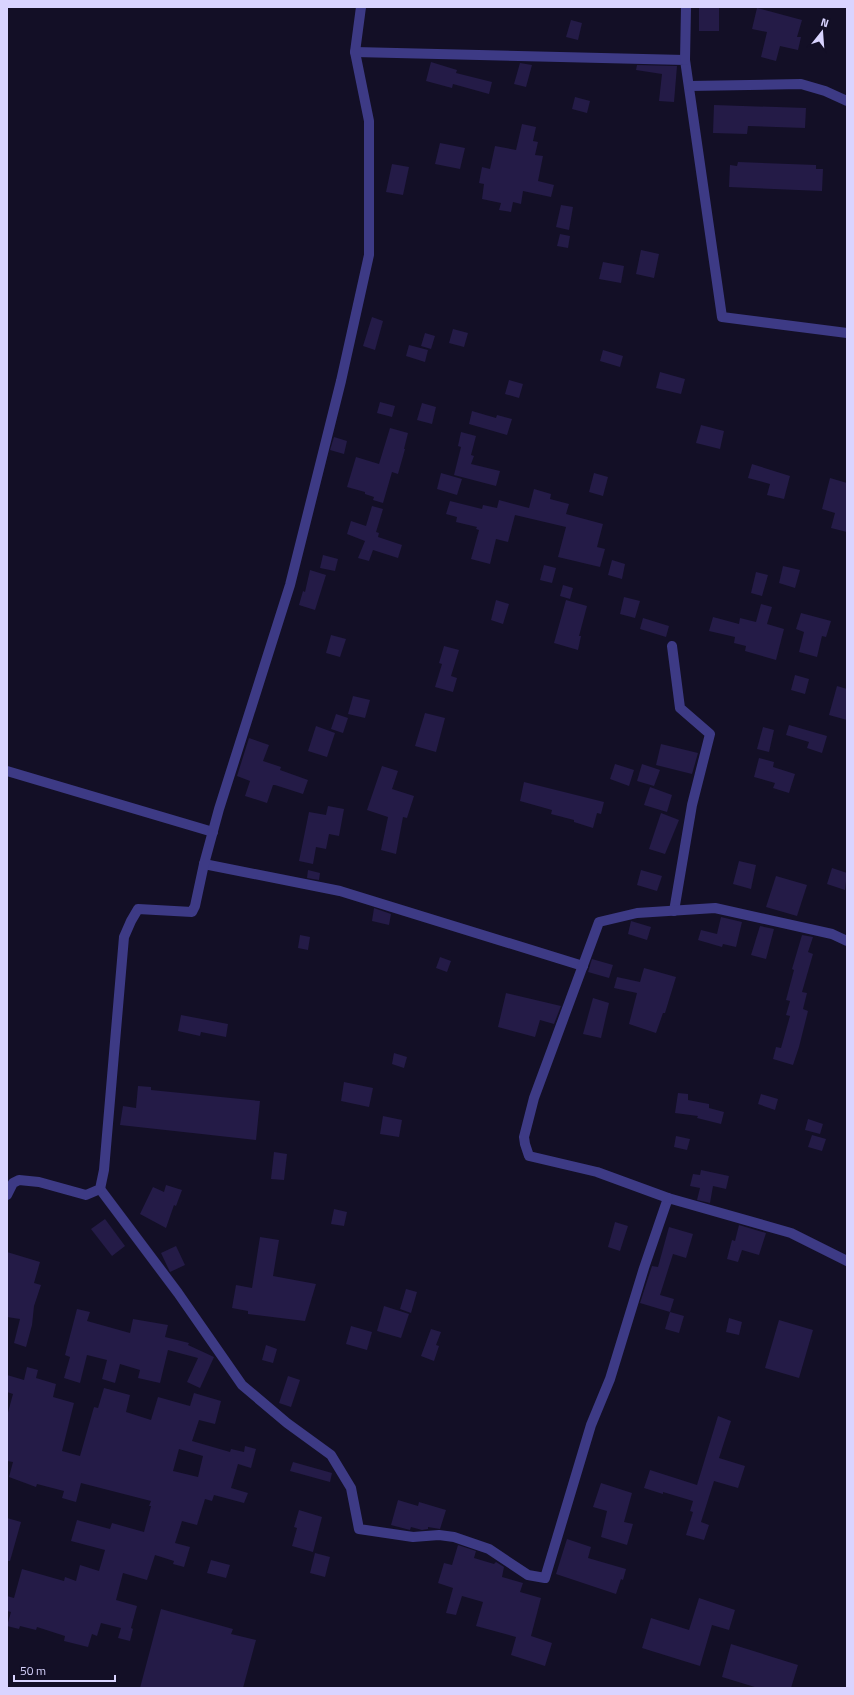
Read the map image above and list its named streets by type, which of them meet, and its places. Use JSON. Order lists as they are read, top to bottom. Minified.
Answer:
{"scale_bar":"50 m","north":"top"}
